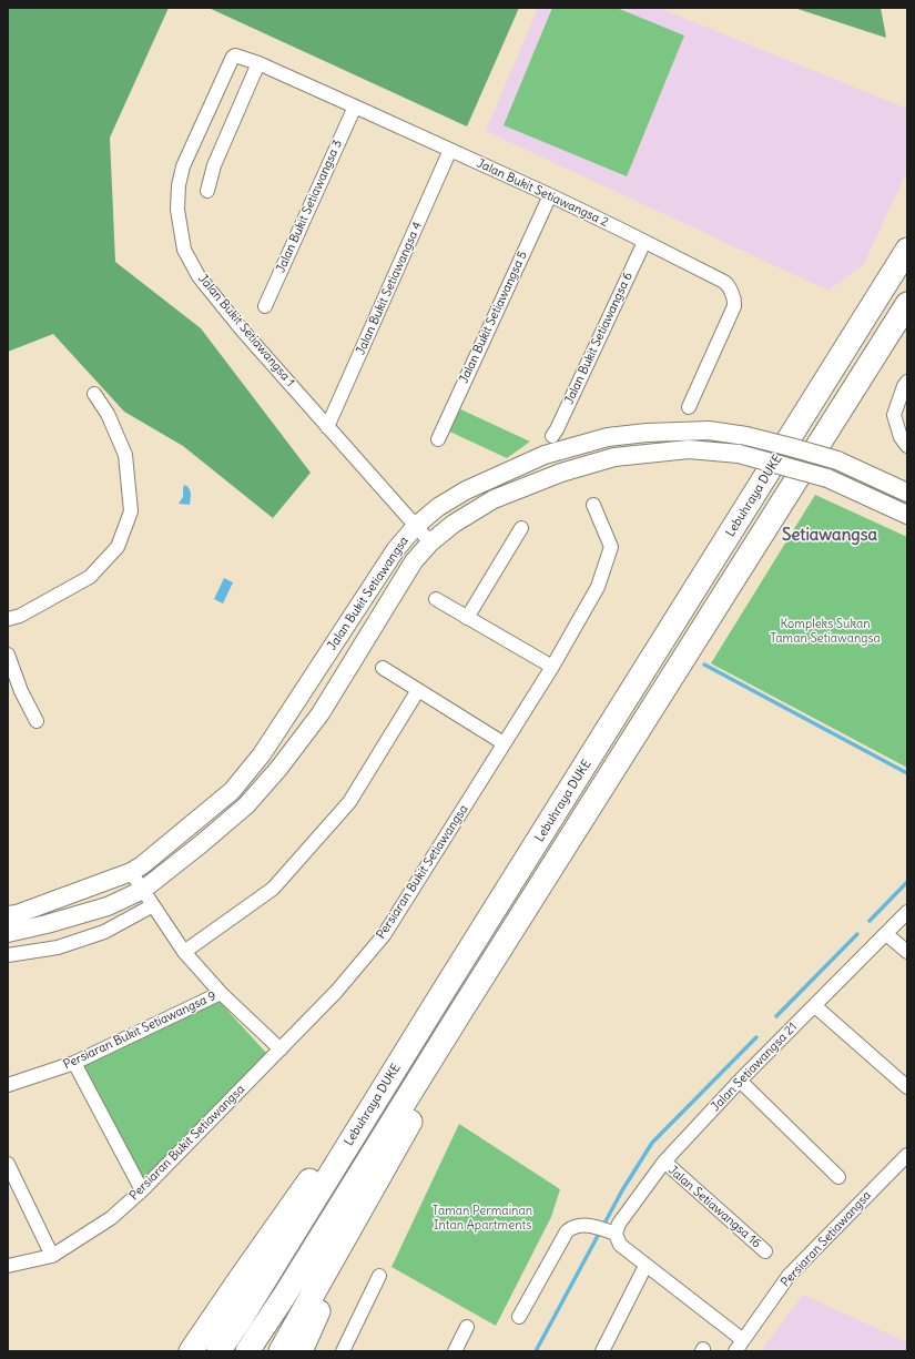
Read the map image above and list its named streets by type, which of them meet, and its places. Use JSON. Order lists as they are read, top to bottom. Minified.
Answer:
{"streets":{"highway":["Lebuhraya DUKE"],"street":["Jalan Bukit Setiawangsa 2","Jalan Bukit Setiawangsa 3","Jalan Bukit Setiawangsa 4","Jalan Bukit Setiawangsa 5","Jalan Bukit Setiawangsa 1","Jalan Bukit Setiawangsa 6","Jalan Bukit Setiawangsa","Persiaran Bukit Setiawangsa","Persiaran Bukit Setiawangsa 9","Jalan Setiawangsa 21","Jalan Setiawangsa 16","Persiaran Setiawangsa"]},"crossings":[["Jalan Bukit Setiawangsa 2","Jalan Bukit Setiawangsa 3"],["Jalan Bukit Setiawangsa 2","Jalan Bukit Setiawangsa 4"],["Jalan Bukit Setiawangsa 2","Jalan Bukit Setiawangsa 5"],["Jalan Bukit Setiawangsa 2","Jalan Bukit Setiawangsa 1"],["Jalan Bukit Setiawangsa 2","Jalan Bukit Setiawangsa 6"],["Jalan Bukit Setiawangsa 4","Jalan Bukit Setiawangsa 1"],["Jalan Bukit Setiawangsa 1","Jalan Bukit Setiawangsa"],["Jalan Setiawangsa 21","Jalan Setiawangsa 16"]],"districts":["Setiawangsa"],"parks":["Kompleks Sukan Taman Setiawangsa","Taman Permainan Intan Apartments"]}
